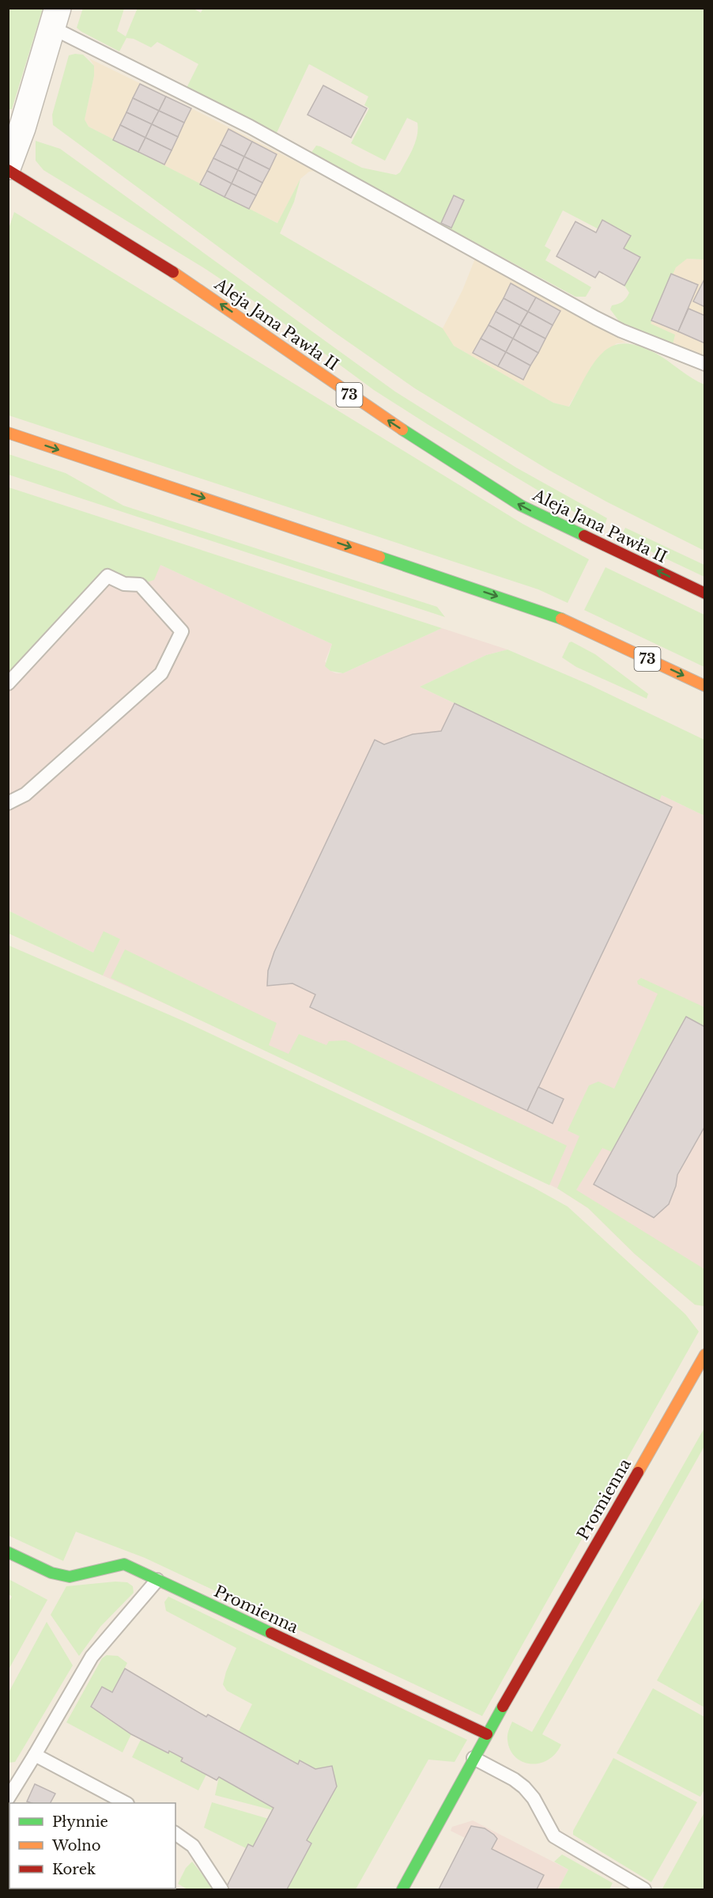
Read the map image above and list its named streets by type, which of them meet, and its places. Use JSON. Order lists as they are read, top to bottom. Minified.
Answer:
{"streets":{"main road":["Aleja Jana Pawła II","73","Promienna"]},"one_way":["Aleja Jana Pawła II"],"legend":["Płynnie","Wolno","Korek"]}
